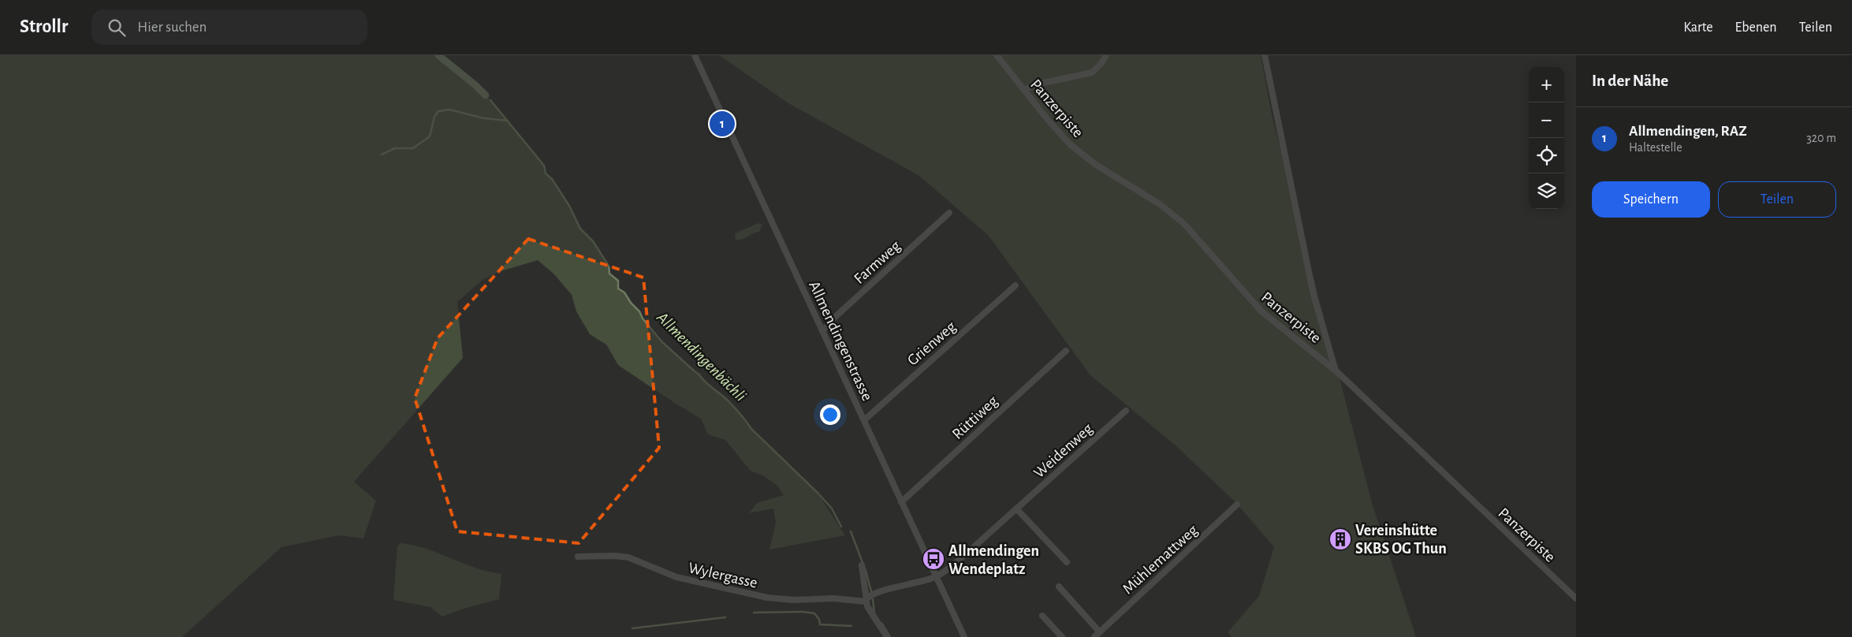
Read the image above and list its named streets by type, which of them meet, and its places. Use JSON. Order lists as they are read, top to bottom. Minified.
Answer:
{"streets":{"street":["Panzerpiste","Farmweg","Allmendingenstrasse","Grienweg","Rüttiweg","Weidenweg","Mühlemattweg","Wylergasse"]},"crossings":[["Farmweg","Allmendingenstrasse"],["Allmendingenstrasse","Grienweg"],["Allmendingenstrasse","Rüttiweg"],["Allmendingenstrasse","Weidenweg"],["Allmendingenstrasse","Wylergasse"],["Weidenweg","Wylergasse"]],"water":["Allmendingenbächli"],"places":{"building":["Vereinshütte SKBS OG Thun"],"bus stop":["Allmendingen Wendeplatz"]},"page":{"header":"Strollr","search":"Hier suchen","nav":["Karte","Ebenen","Teilen"],"heading":"In der Nähe","map_buttons":["+","−"],"list":[{"mark":"1","name":"Allmendingen, RAZ","note":"Haltestelle","value":"320 m"}],"pins":"1","buttons":["Speichern","Teilen"]}}
